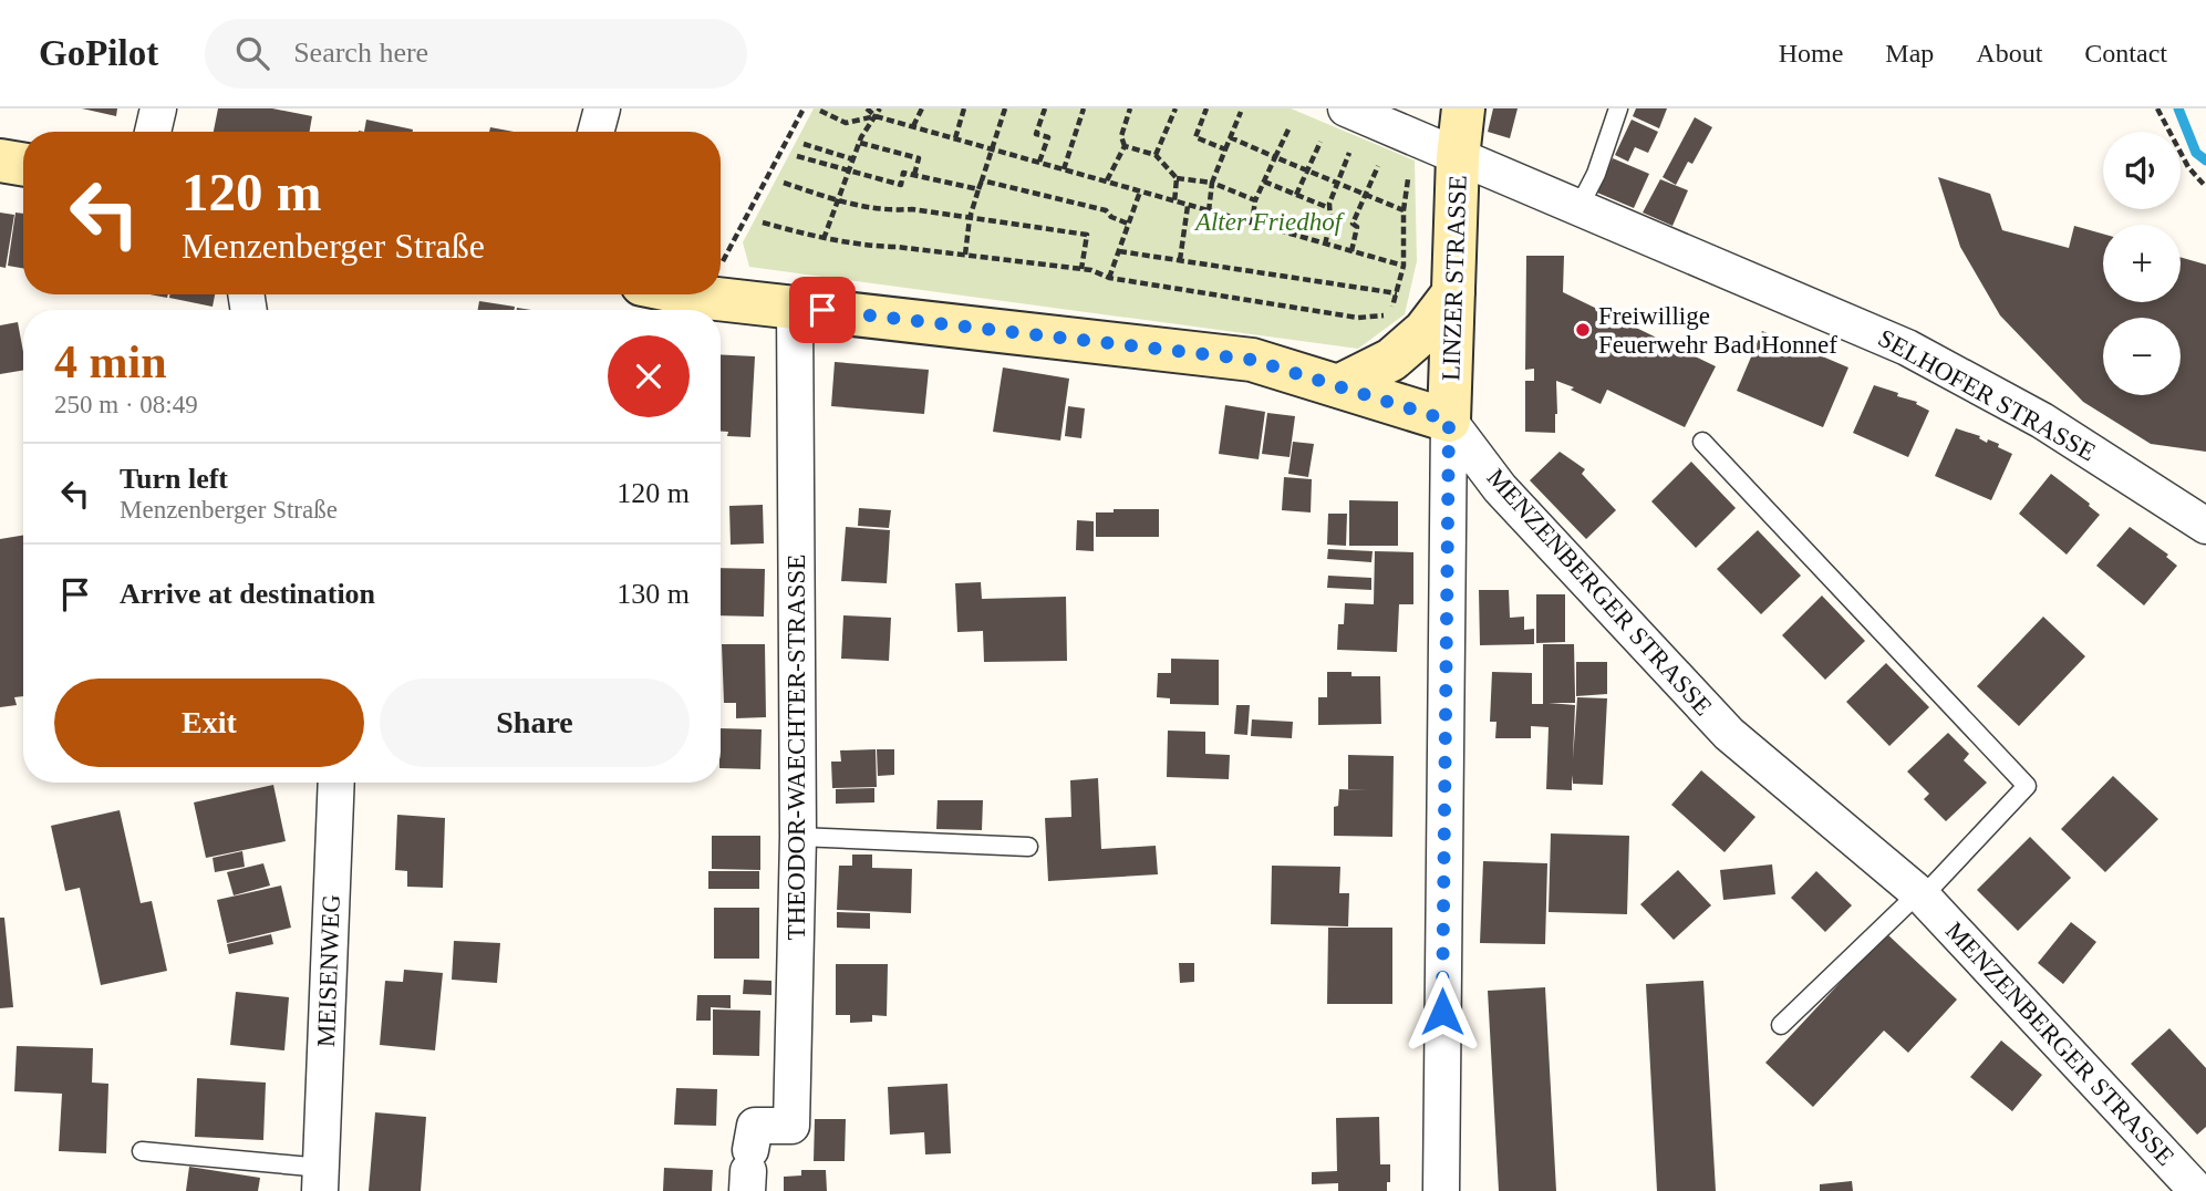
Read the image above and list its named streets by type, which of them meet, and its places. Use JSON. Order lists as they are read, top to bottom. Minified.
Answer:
{"streets":{"main road":["LINZER STRASSE"],"street":["SELHOFER STRASSE","MENZENBERGER STRASSE","THEODOR-WAECHTER-STRASSE","MEISENWEG"]},"crossings":[["LINZER STRASSE","SELHOFER STRASSE"],["LINZER STRASSE","MENZENBERGER STRASSE"]],"parks":["Alter Friedhof"],"places":["Freiwillige Feuerwehr Bad Honnef"],"page":{"header":"GoPilot","search":"Search here","nav":["Home","Map","About","Contact"],"map_buttons":["+","−"],"turn":["120 m","Menzenberger Straße"],"heading":["4 min","250 m · 08:49"],"list":[{"name":"Turn left","note":"Menzenberger Straße","value":"120 m"},{"name":"Arrive at destination","value":"130 m"}],"buttons":["Exit","Share"]}}
